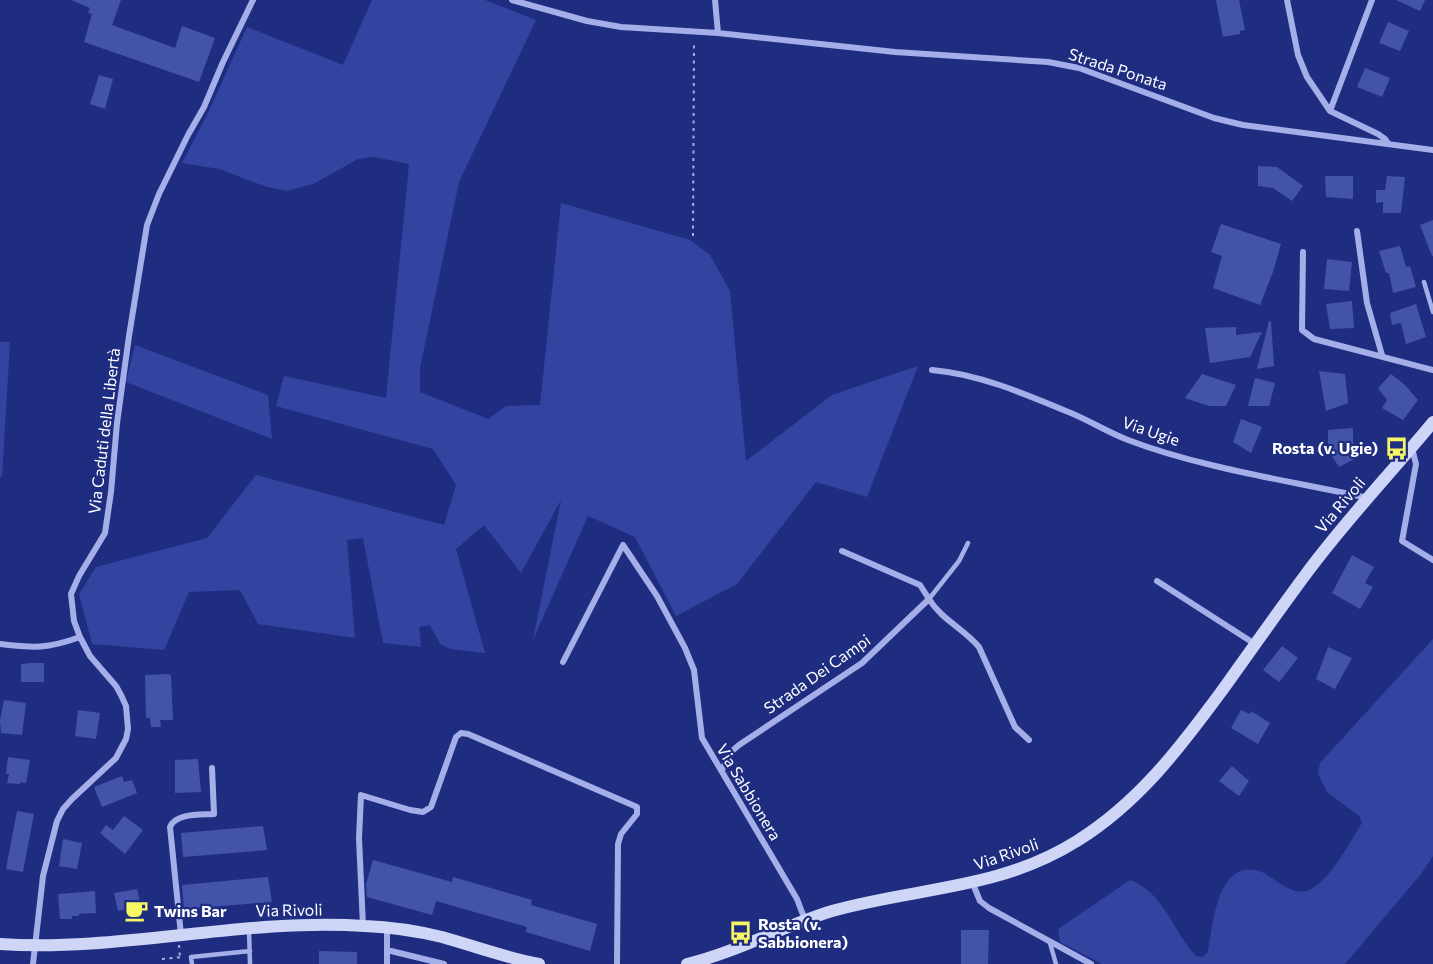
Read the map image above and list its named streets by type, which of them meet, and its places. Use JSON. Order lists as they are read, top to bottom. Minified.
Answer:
{"streets":{"street":["Strada Ponata","Via Caduti della Libertà","Via Ugie","Via Rivoli","Strada Dei Campi","Via Sabbionera"]},"crossings":[["Via Caduti della Libertà","Via Rivoli"],["Via Ugie","Via Rivoli"],["Via Rivoli","Via Sabbionera"],["Strada Dei Campi","Via Sabbionera"]],"places":{"bus stop":["Rosta (v. Ugie)","Rosta (v. Sabbionera)"],"cafe":["Twins Bar"]}}
